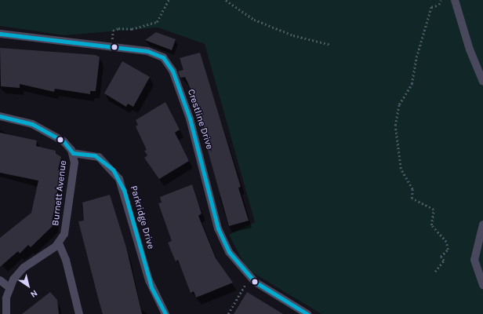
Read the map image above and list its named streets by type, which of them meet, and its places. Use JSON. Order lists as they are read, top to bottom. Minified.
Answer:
{"streets":{"street":["Crestline Drive","Burnett Avenue","Parkridge Drive"]},"crossings":[["Burnett Avenue","Parkridge Drive"]],"north":"bottom right"}
